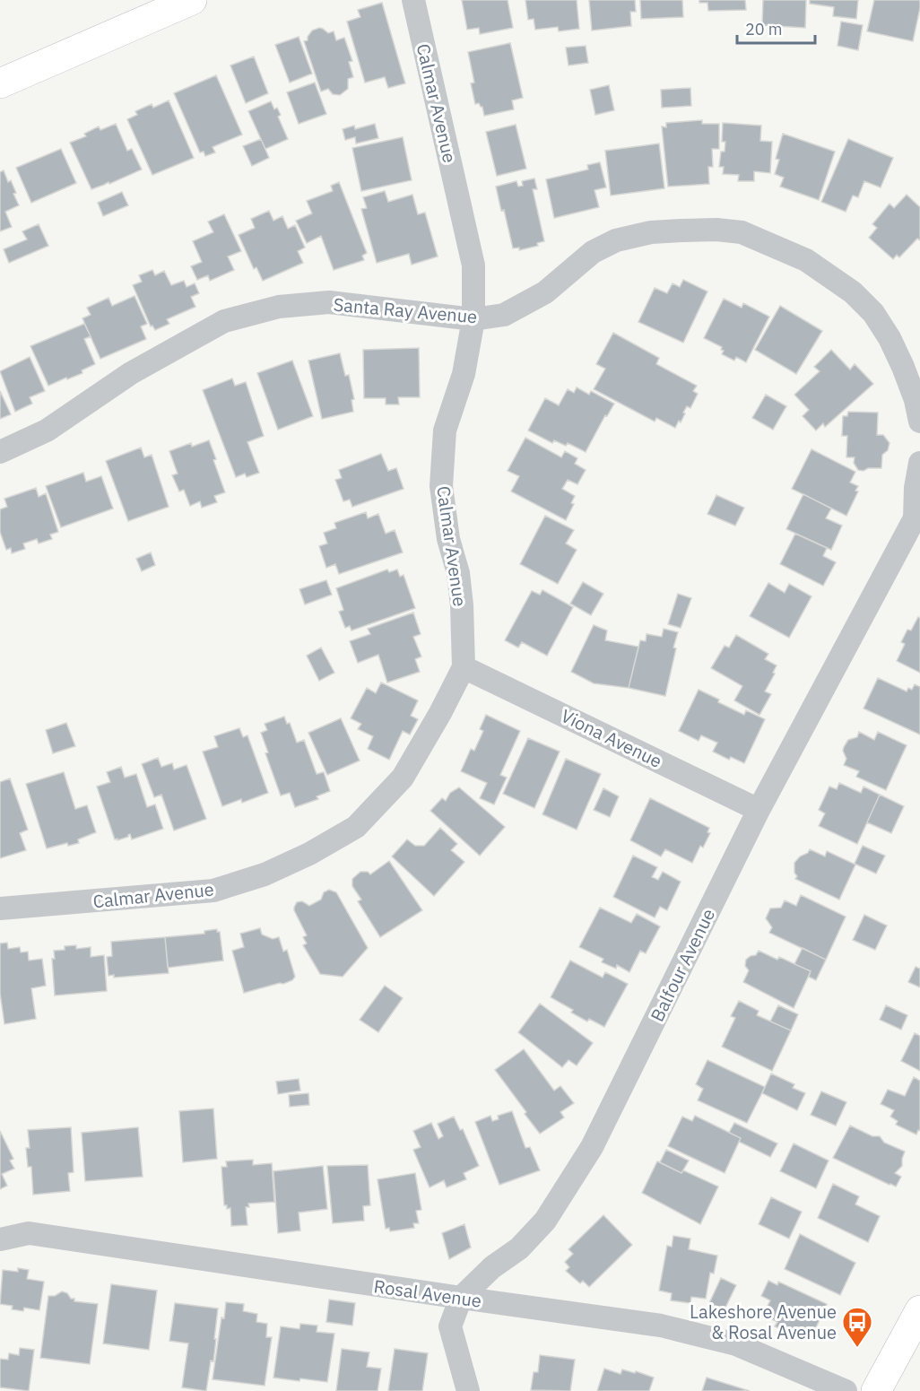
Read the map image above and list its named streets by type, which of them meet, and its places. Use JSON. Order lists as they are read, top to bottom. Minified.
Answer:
{"streets":{"street":["Calmar Avenue","Santa Ray Avenue","Viona Avenue","Balfour Avenue","Rosal Avenue"]},"crossings":[["Calmar Avenue","Santa Ray Avenue"],["Calmar Avenue","Viona Avenue"],["Viona Avenue","Balfour Avenue"],["Balfour Avenue","Rosal Avenue"]],"places":{"bus stop":["Lakeshore Avenue & Rosal Avenue"]},"scale_bar":"20 m"}
